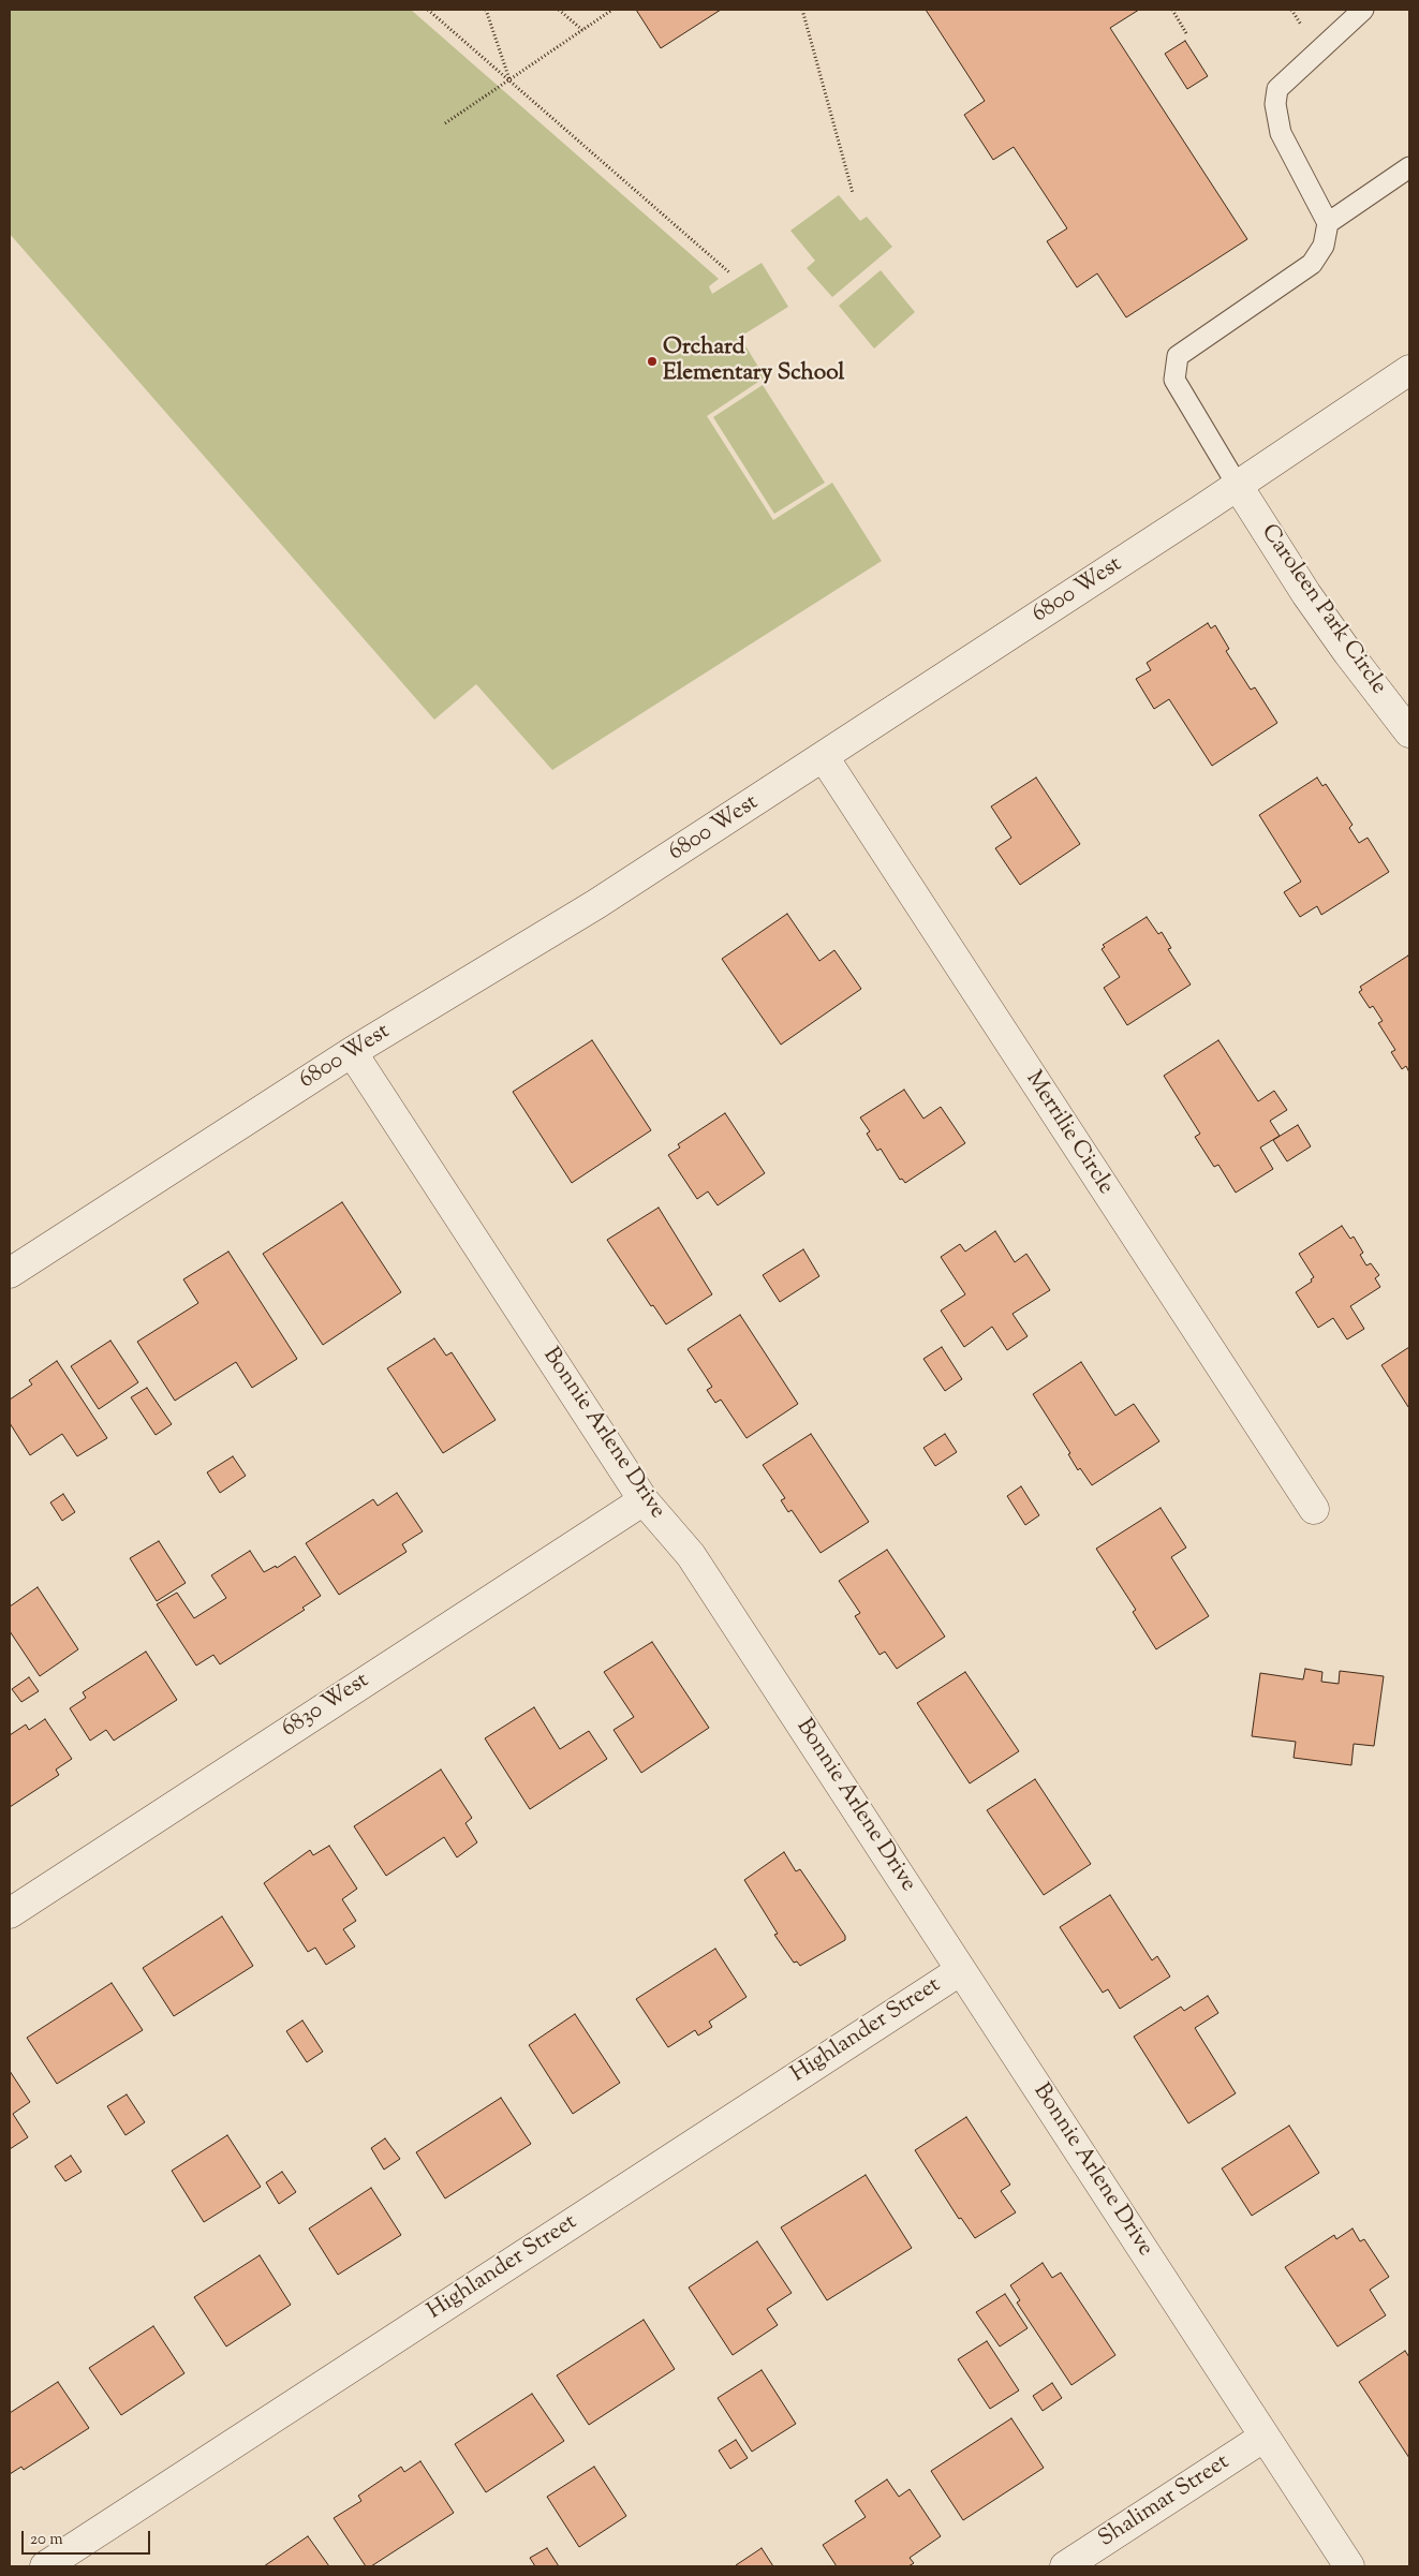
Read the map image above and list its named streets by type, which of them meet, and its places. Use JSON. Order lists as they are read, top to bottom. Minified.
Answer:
{"streets":{"street":["6800 West","Caroleen Park Circle","Merrilie Circle","Bonnie Arlene Drive","6830 West","Highlander Street","Shalimar Street"]},"crossings":[["6800 West","Caroleen Park Circle"],["6800 West","Merrilie Circle"],["6800 West","Bonnie Arlene Drive"],["Bonnie Arlene Drive","6830 West"],["Bonnie Arlene Drive","Highlander Street"],["Bonnie Arlene Drive","Shalimar Street"]],"places":["Orchard Elementary School"],"scale_bar":"20 m"}
